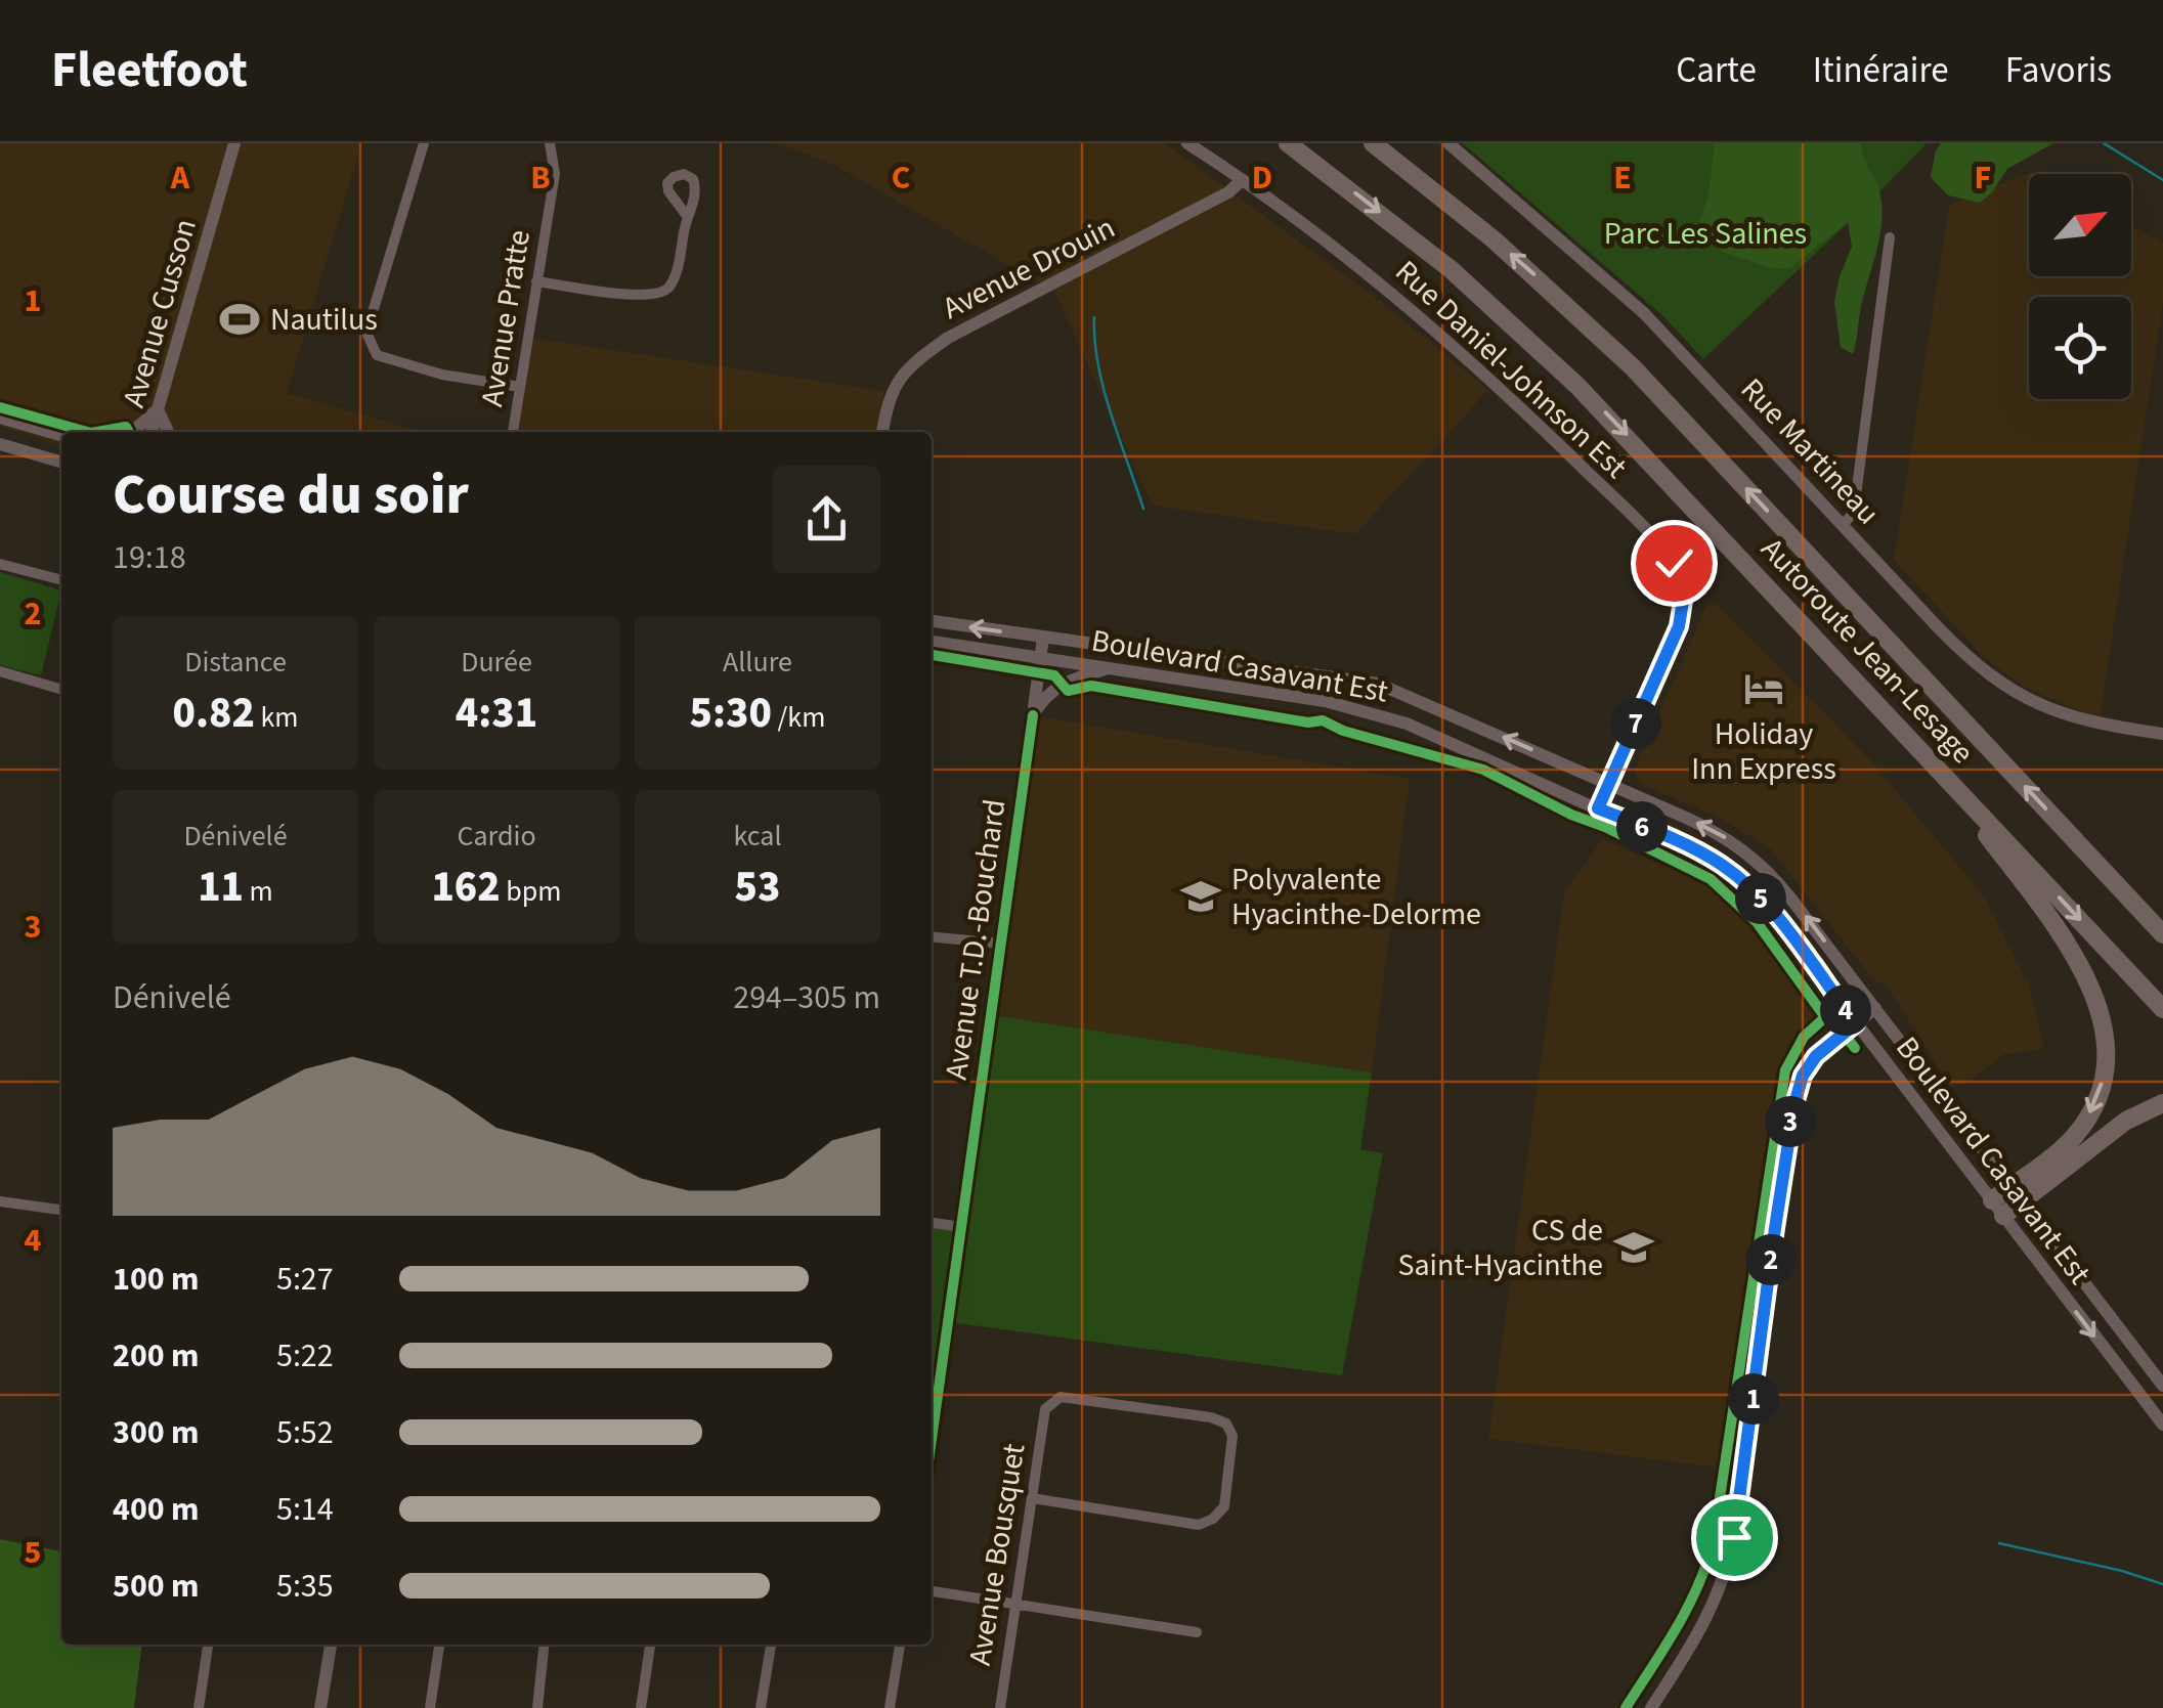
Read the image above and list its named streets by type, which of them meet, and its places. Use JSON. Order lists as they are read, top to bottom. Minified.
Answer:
{"streets":{"highway":["Autoroute Jean-Lesage"],"street":["Avenue Drouin","Avenue Cusson","Avenue Pratte","Rue Daniel-Johnson Est","Rue Martineau","Boulevard Casavant Est","Avenue T.D.-Bouchard","Avenue Bousquet"]},"crossings":[["Avenue Drouin","Rue Daniel-Johnson Est"],["Rue Daniel-Johnson Est","Boulevard Casavant Est"],["Boulevard Casavant Est","Avenue T.D.-Bouchard"]],"parks":["Parc Les Salines"],"places":{"sports":["Nautilus"],"hotel":["Holiday Inn Express"],"school or university":["Polyvalente Hyacinthe-Delorme","CS de Saint-Hyacinthe"]},"north":"top right","page":{"header":"Fleetfoot","nav":["Carte","Itinéraire","Favoris"],"heading":["Course du soir","19:18"],"stats":[["Distance","0.82 km"],["Durée","4:31"],["Allure","5:30 /km"],["Dénivelé","11 m"],["Cardio","162 bpm"],["kcal","53"]],"pins":["7","6","5","4","3","2","1"],"chart":["Dénivelé","294–305 m"],"list":[{"name":"100 m","note":"5:27"},{"name":"200 m","note":"5:22"},{"name":"300 m","note":"5:52"},{"name":"400 m","note":"5:14"},{"name":"500 m","note":"5:35"}]},"grid":{"columns":["A","B","C","D","E","F"],"rows":["1","2","3","4","5"]}}
